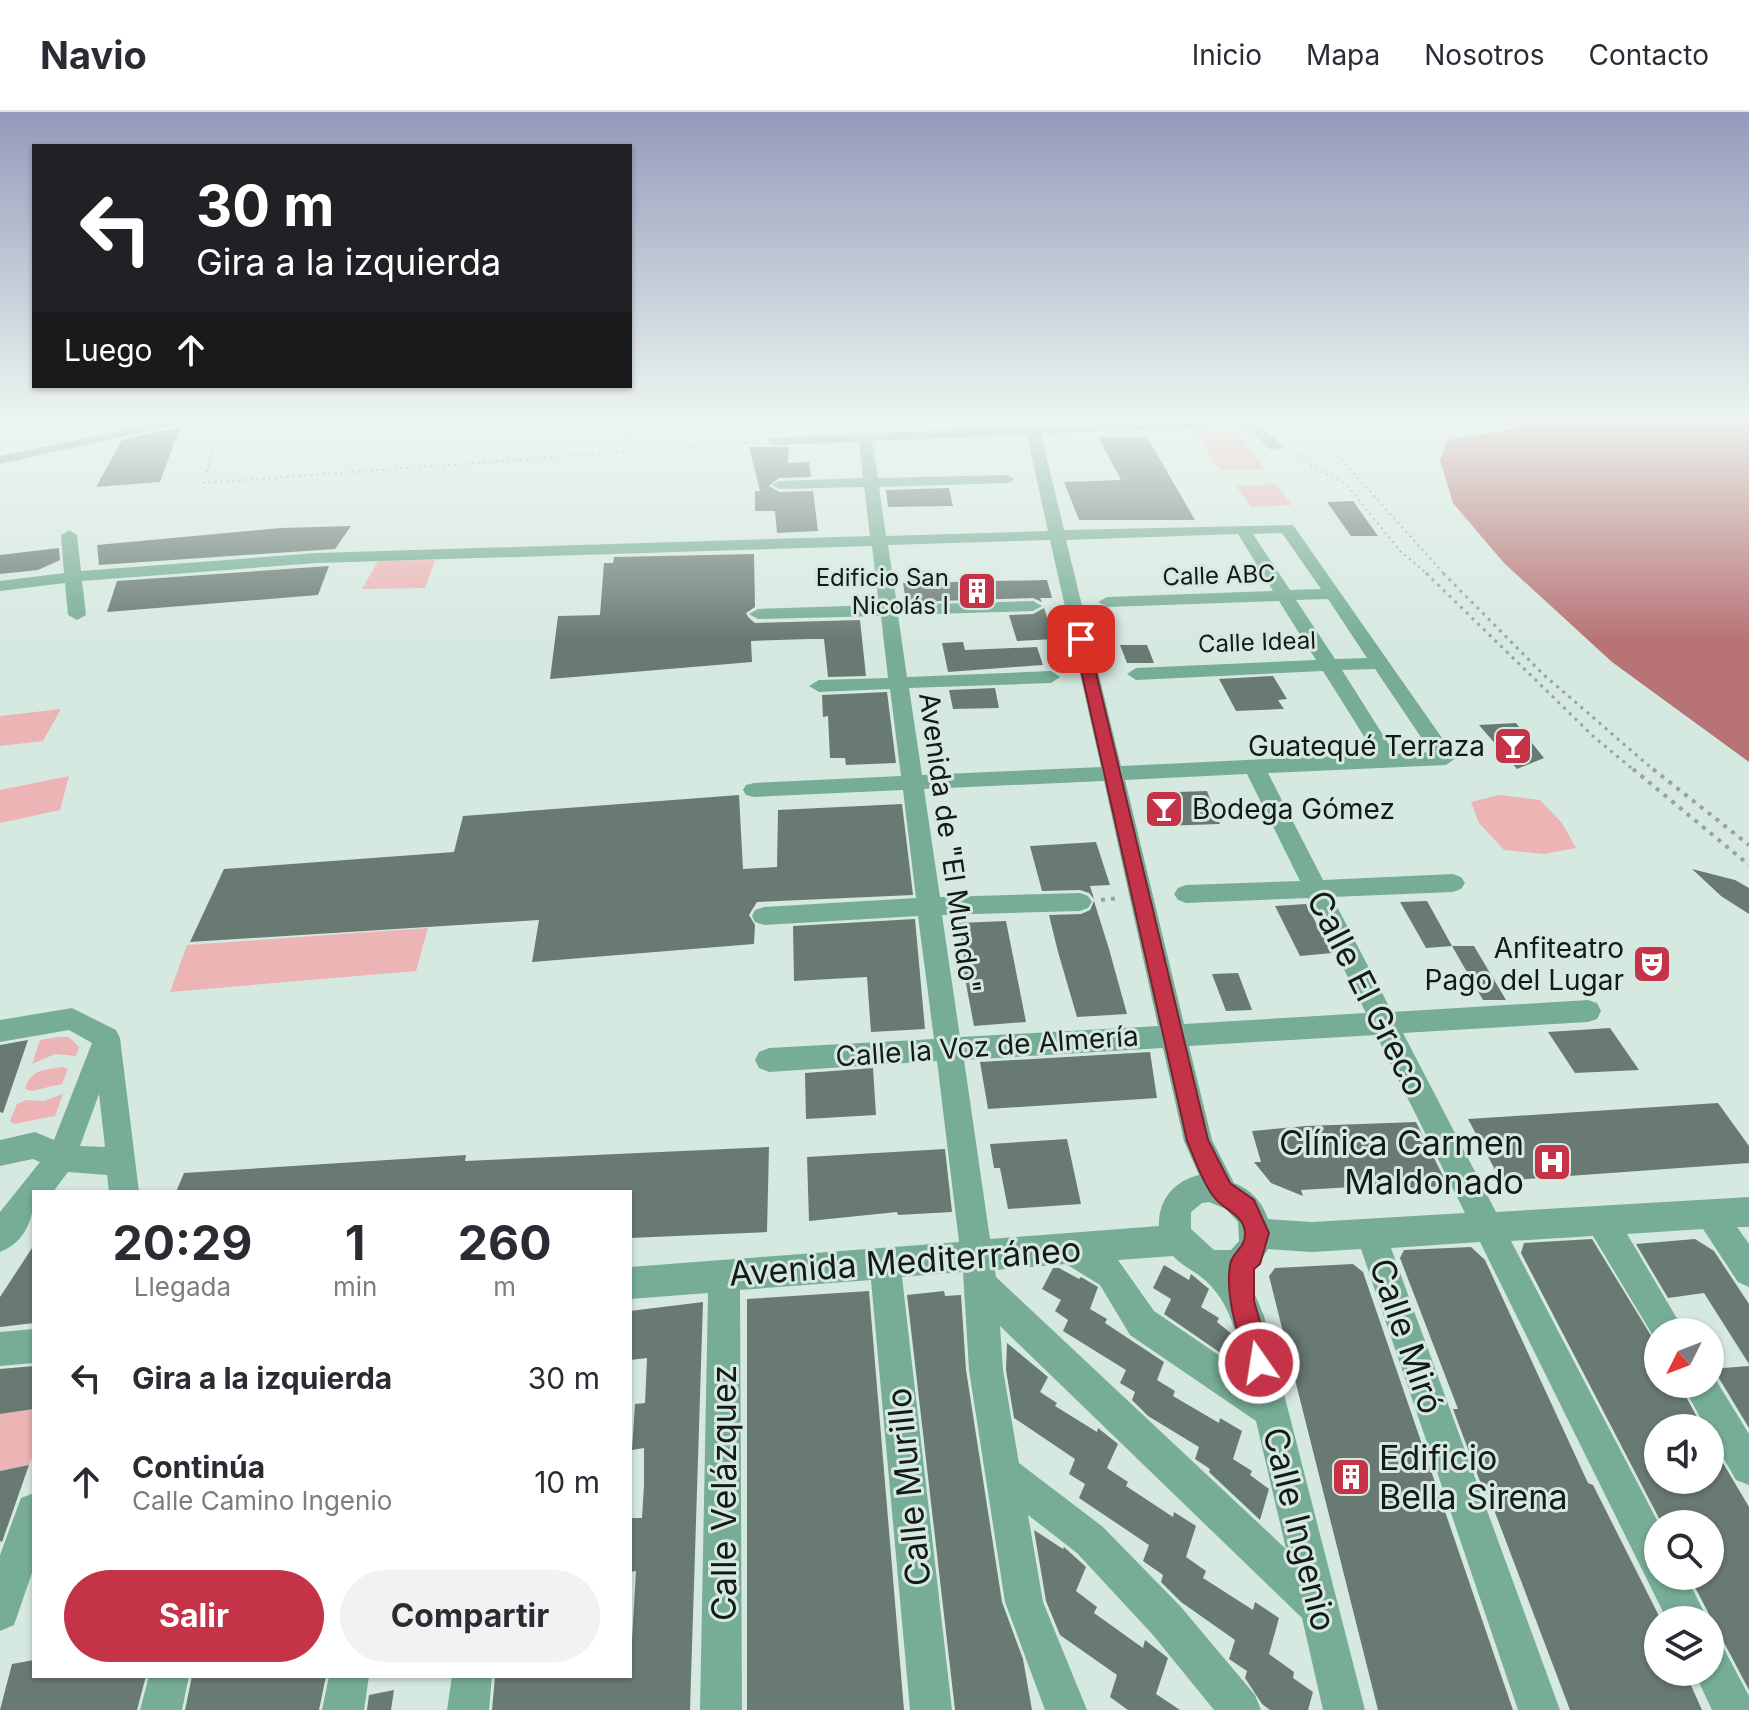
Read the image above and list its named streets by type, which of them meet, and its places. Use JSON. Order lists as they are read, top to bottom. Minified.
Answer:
{"streets":{"street":["Calle ABC","Calle Ideal","Avenida de \"El Mundo\"","Calle El Greco","Calle la Voz de Almería","Avenida Mediterráneo","Calle Miró","Calle Murillo","Calle Velázquez","Calle Ingenio"]},"crossings":[["Avenida de \"El Mundo\"","Calle la Voz de Almería"],["Avenida de \"El Mundo\"","Avenida Mediterráneo"],["Calle El Greco","Calle la Voz de Almería"],["Avenida Mediterráneo","Calle Murillo"],["Avenida Mediterráneo","Calle Velázquez"],["Avenida Mediterráneo","Calle Ingenio"]],"places":{"building":["Edificio San Nicolás I","Edificio Bella Sirena"],"bar":["Guatequé Terraza","Bodega Gómez"],"theatre":["Anfiteatro Pago del Lugar"],"hospital":["Clínica Carmen Maldonado"]},"north":"bottom left","page":{"header":"Navio","nav":["Inicio","Mapa","Nosotros","Contacto"],"turn":["30 m","Gira a la izquierda"],"then":"Luego","eta":["20:29","Llegada","1","min","260","m"],"list":[{"name":"Gira a la izquierda","value":"30 m"},{"name":"Continúa","note":"Calle Camino Ingenio","value":"10 m"}],"buttons":["Salir","Compartir"]}}
